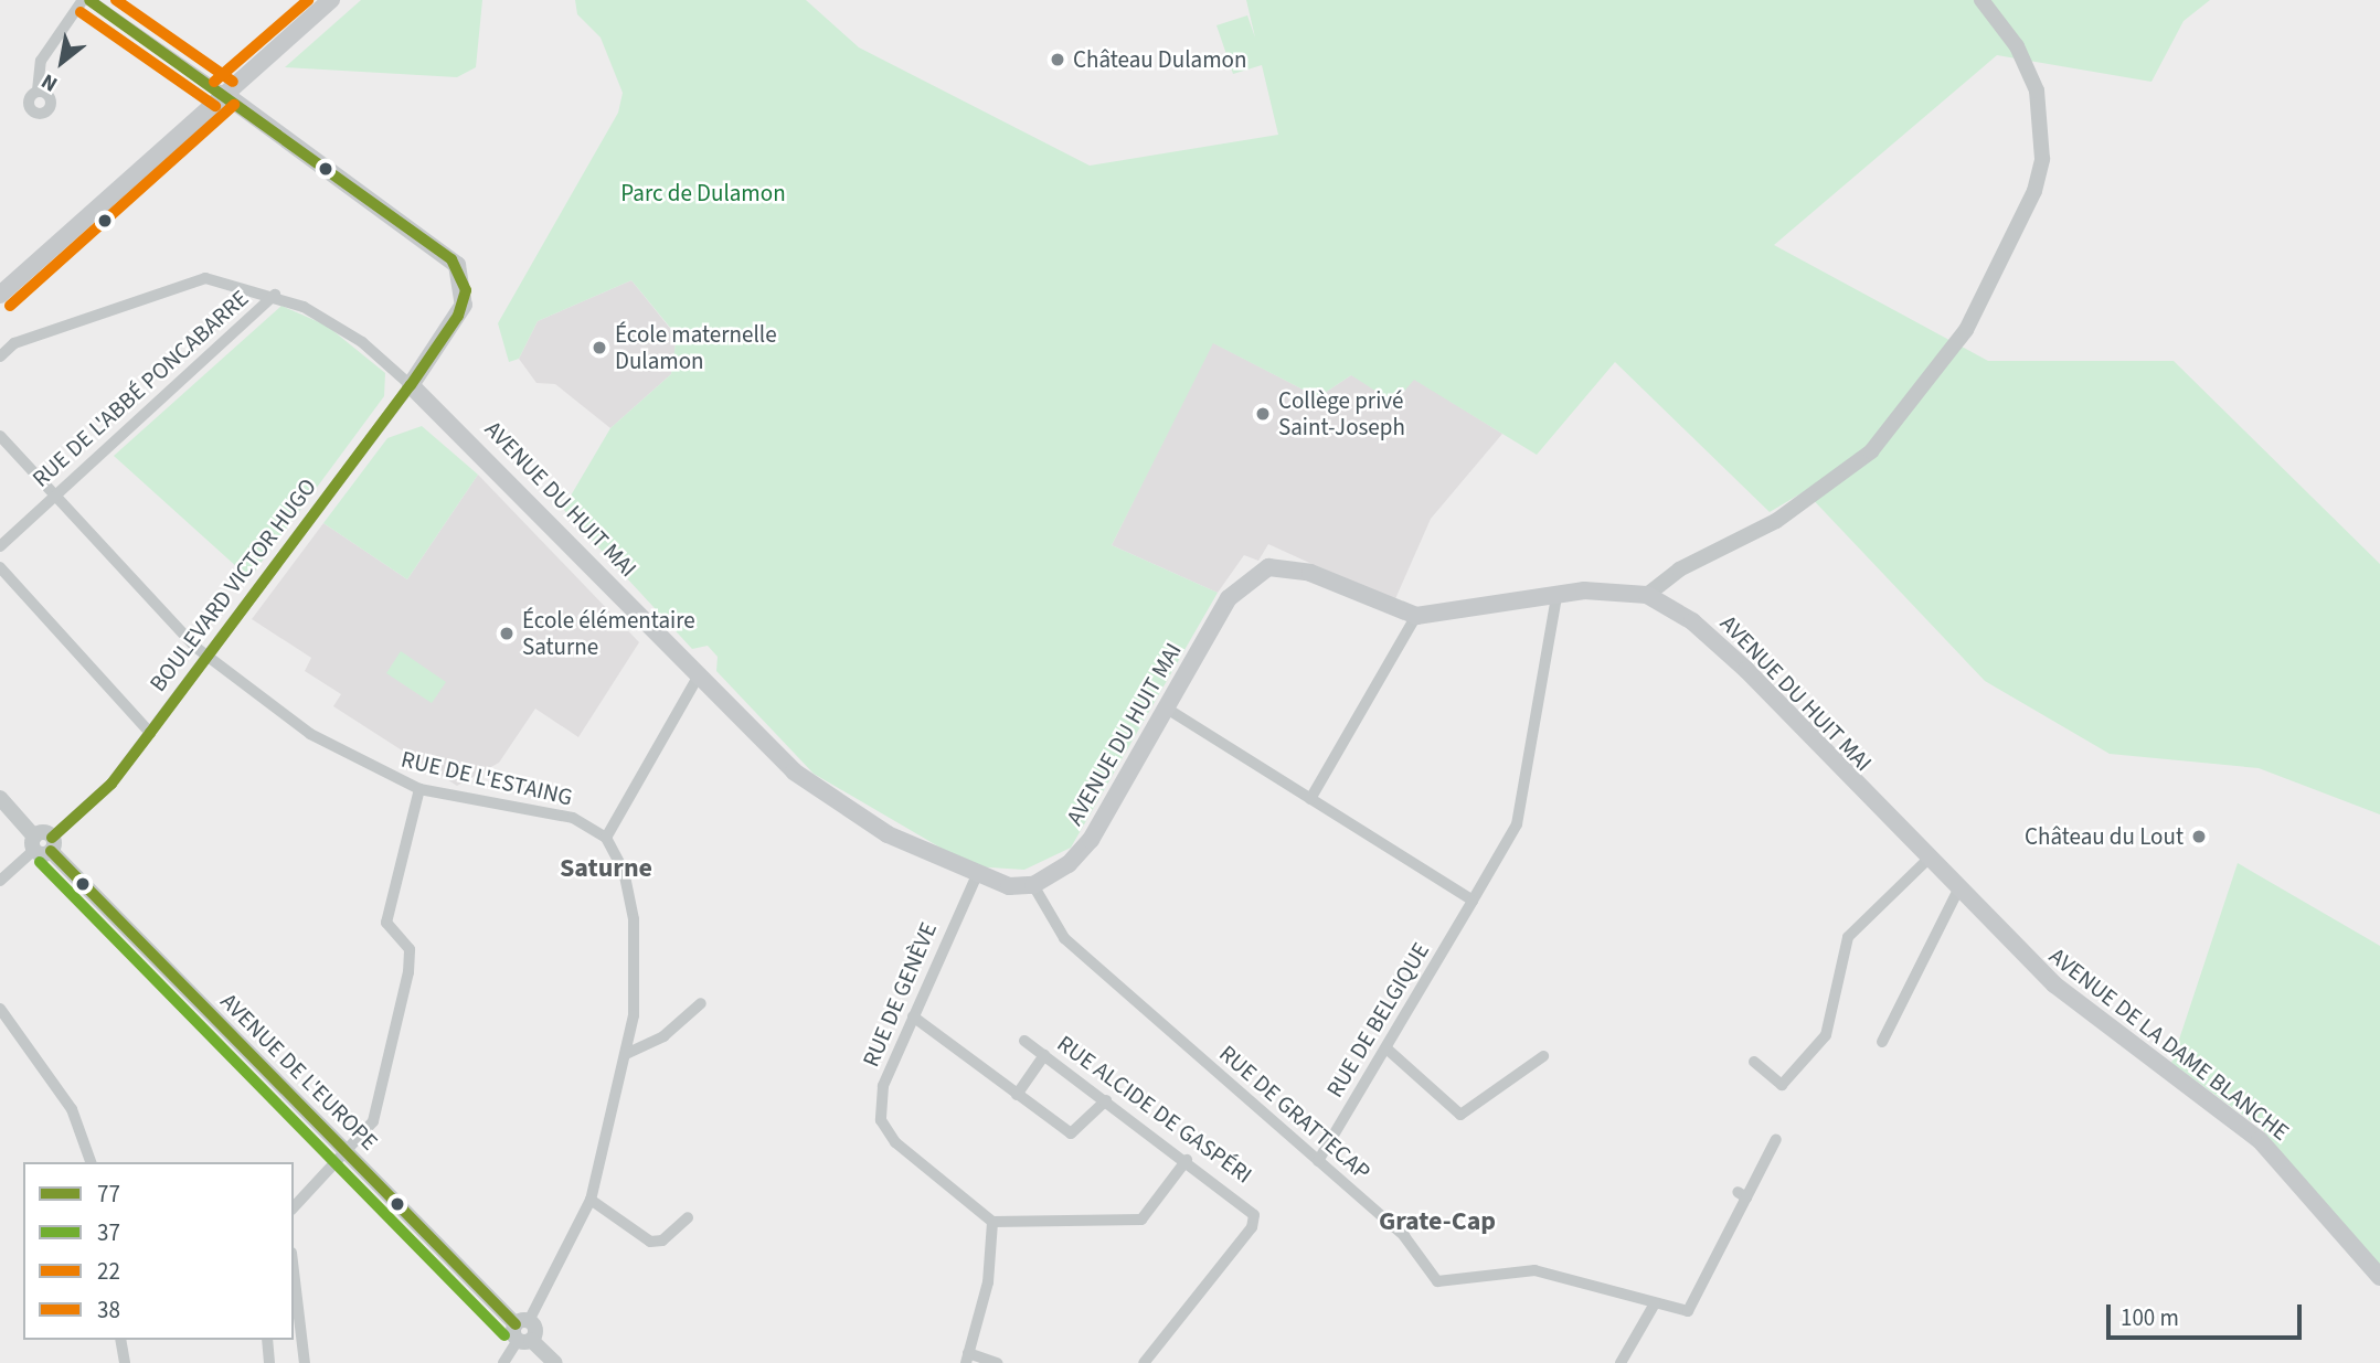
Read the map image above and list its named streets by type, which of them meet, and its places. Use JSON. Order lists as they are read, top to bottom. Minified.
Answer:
{"streets":{"main road":["AVENUE DU HUIT MAI","AVENUE DE LA DAME BLANCHE"],"street":["RUE DE L'ABBÉ PONCABARRE","BOULEVARD VICTOR HUGO","RUE DE L'ESTAING","RUE DE GENÈVE","RUE DE BELGIQUE","AVENUE DE L'EUROPE","RUE ALCIDE DE GASPÉRI","RUE DE GRATTECAP"]},"crossings":[["RUE DE L'ABBÉ PONCABARRE","AVENUE DU HUIT MAI"],["RUE DE L'ABBÉ PONCABARRE","RUE DE L'ESTAING"],["AVENUE DU HUIT MAI","BOULEVARD VICTOR HUGO"],["AVENUE DU HUIT MAI","RUE DE GENÈVE"],["AVENUE DU HUIT MAI","AVENUE DE LA DAME BLANCHE"],["AVENUE DU HUIT MAI","RUE DE GRATTECAP"],["BOULEVARD VICTOR HUGO","RUE DE L'ESTAING"],["BOULEVARD VICTOR HUGO","AVENUE DE L'EUROPE"],["RUE DE BELGIQUE","RUE DE GRATTECAP"]],"districts":["Saturne","Grate-Cap"],"parks":["Parc de Dulamon"],"places":["Château Dulamon","École maternelle Dulamon","Collège privé Saint-Joseph","École élémentaire Saturne","Château du Lout"],"lines":["transit line 77","transit line 38","transit line 22","transit line 37"],"legend":["77","37","22","38"],"scale_bar":"100 m","north":"bottom left"}
